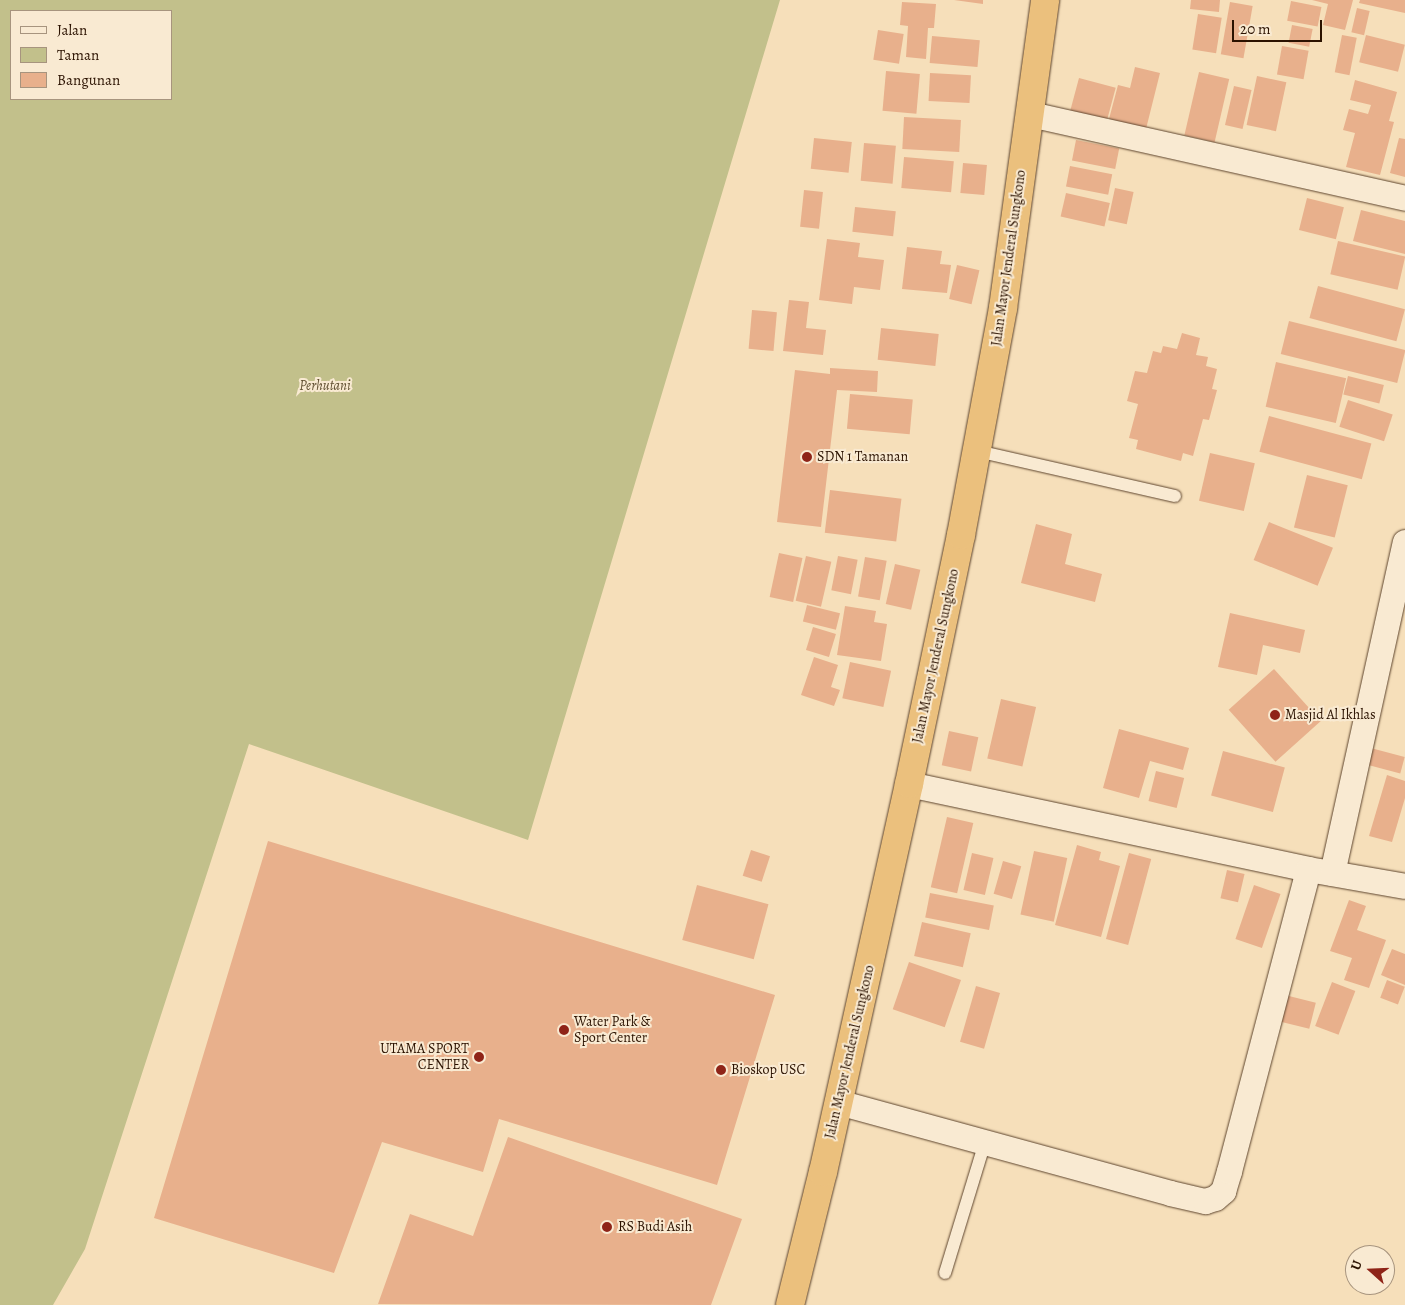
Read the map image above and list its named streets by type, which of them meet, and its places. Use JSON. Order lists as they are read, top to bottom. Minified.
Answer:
{"streets":{"highway":["Jalan Mayor Jenderal Sungkono"]},"parks":["Perhutani"],"places":["SDN 1 Tamanan","Masjid Al Ikhlas","Water Park & Sport Center","UTAMA SPORT CENTER","Bioskop USC","RS Budi Asih"],"legend":["Jalan","Taman","Bangunan"],"scale_bar":"20 m","north":"left"}
